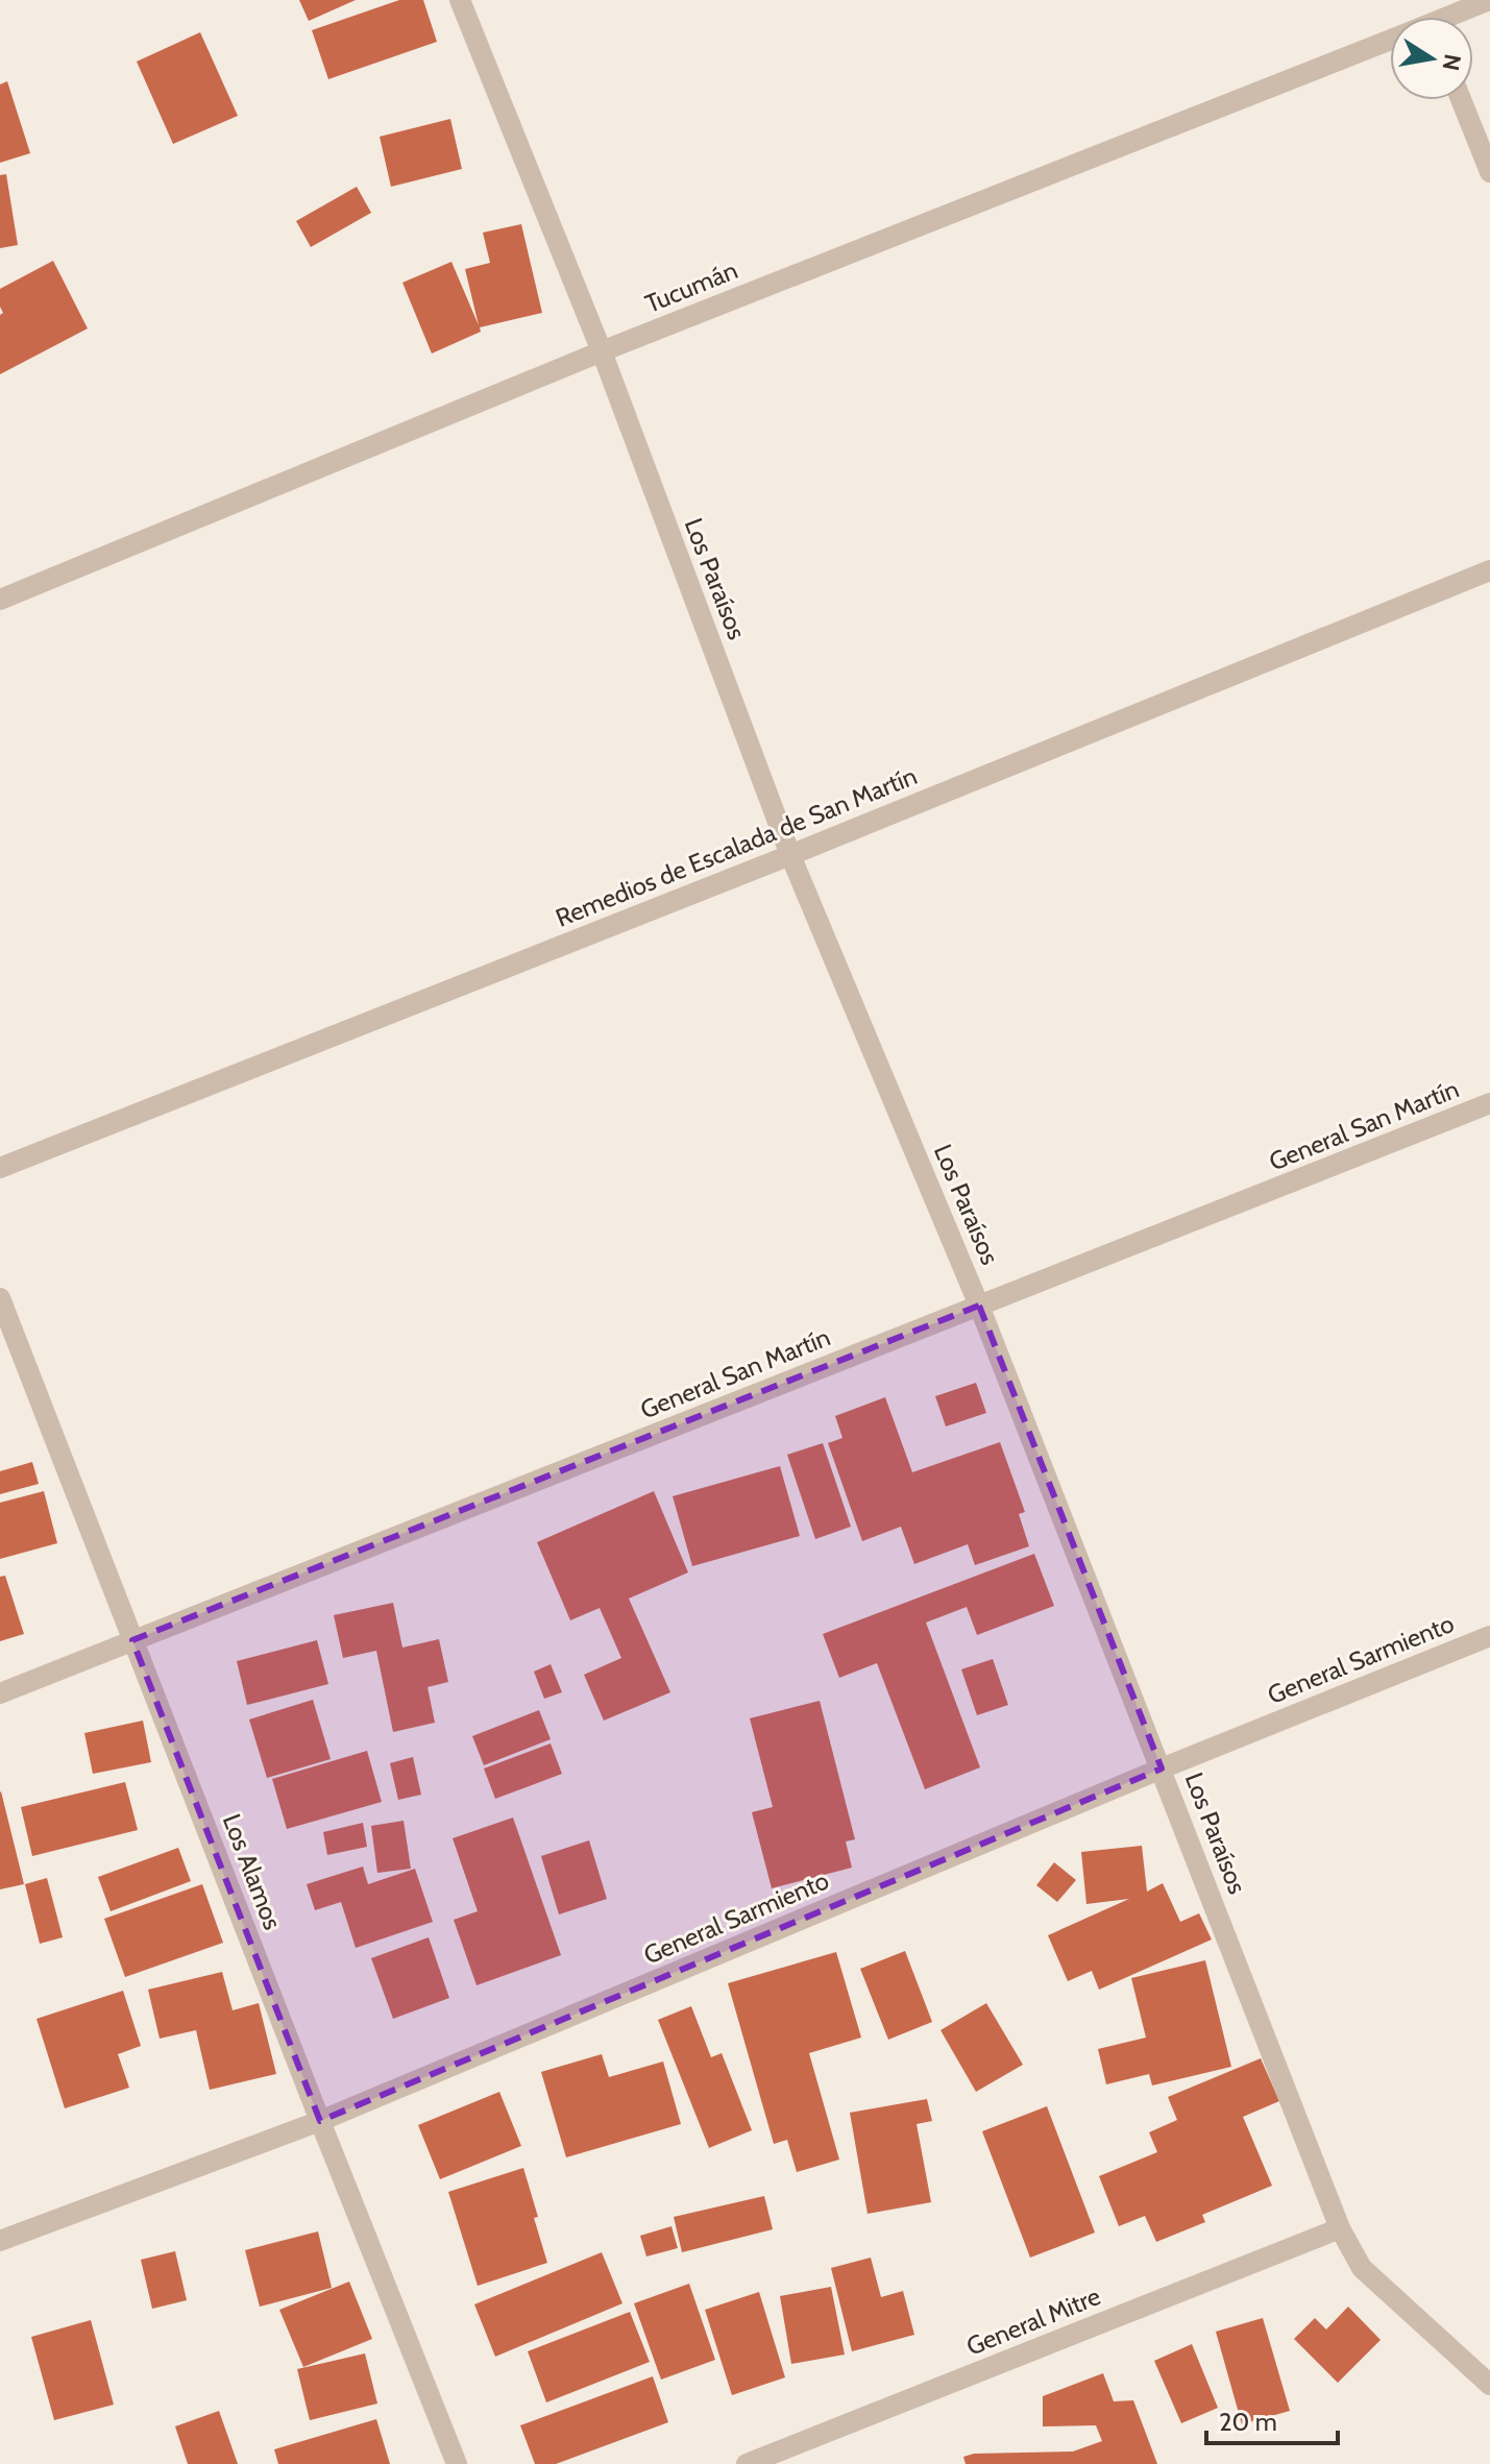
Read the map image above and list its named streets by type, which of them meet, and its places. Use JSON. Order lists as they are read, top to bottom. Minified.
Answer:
{"streets":{"street":["Tucumán","Los Paraísos","Remedios de Escalada de San Martín","General San Martín","General Sarmiento","Los Alamos","General Mitre"]},"crossings":[["Tucumán","Los Paraísos"],["Los Paraísos","Remedios de Escalada de San Martín"],["Los Paraísos","General San Martín"],["Los Paraísos","General Sarmiento"],["Los Paraísos","General Mitre"],["General San Martín","Los Alamos"],["General Sarmiento","Los Alamos"]],"scale_bar":"20 m","north":"right"}
